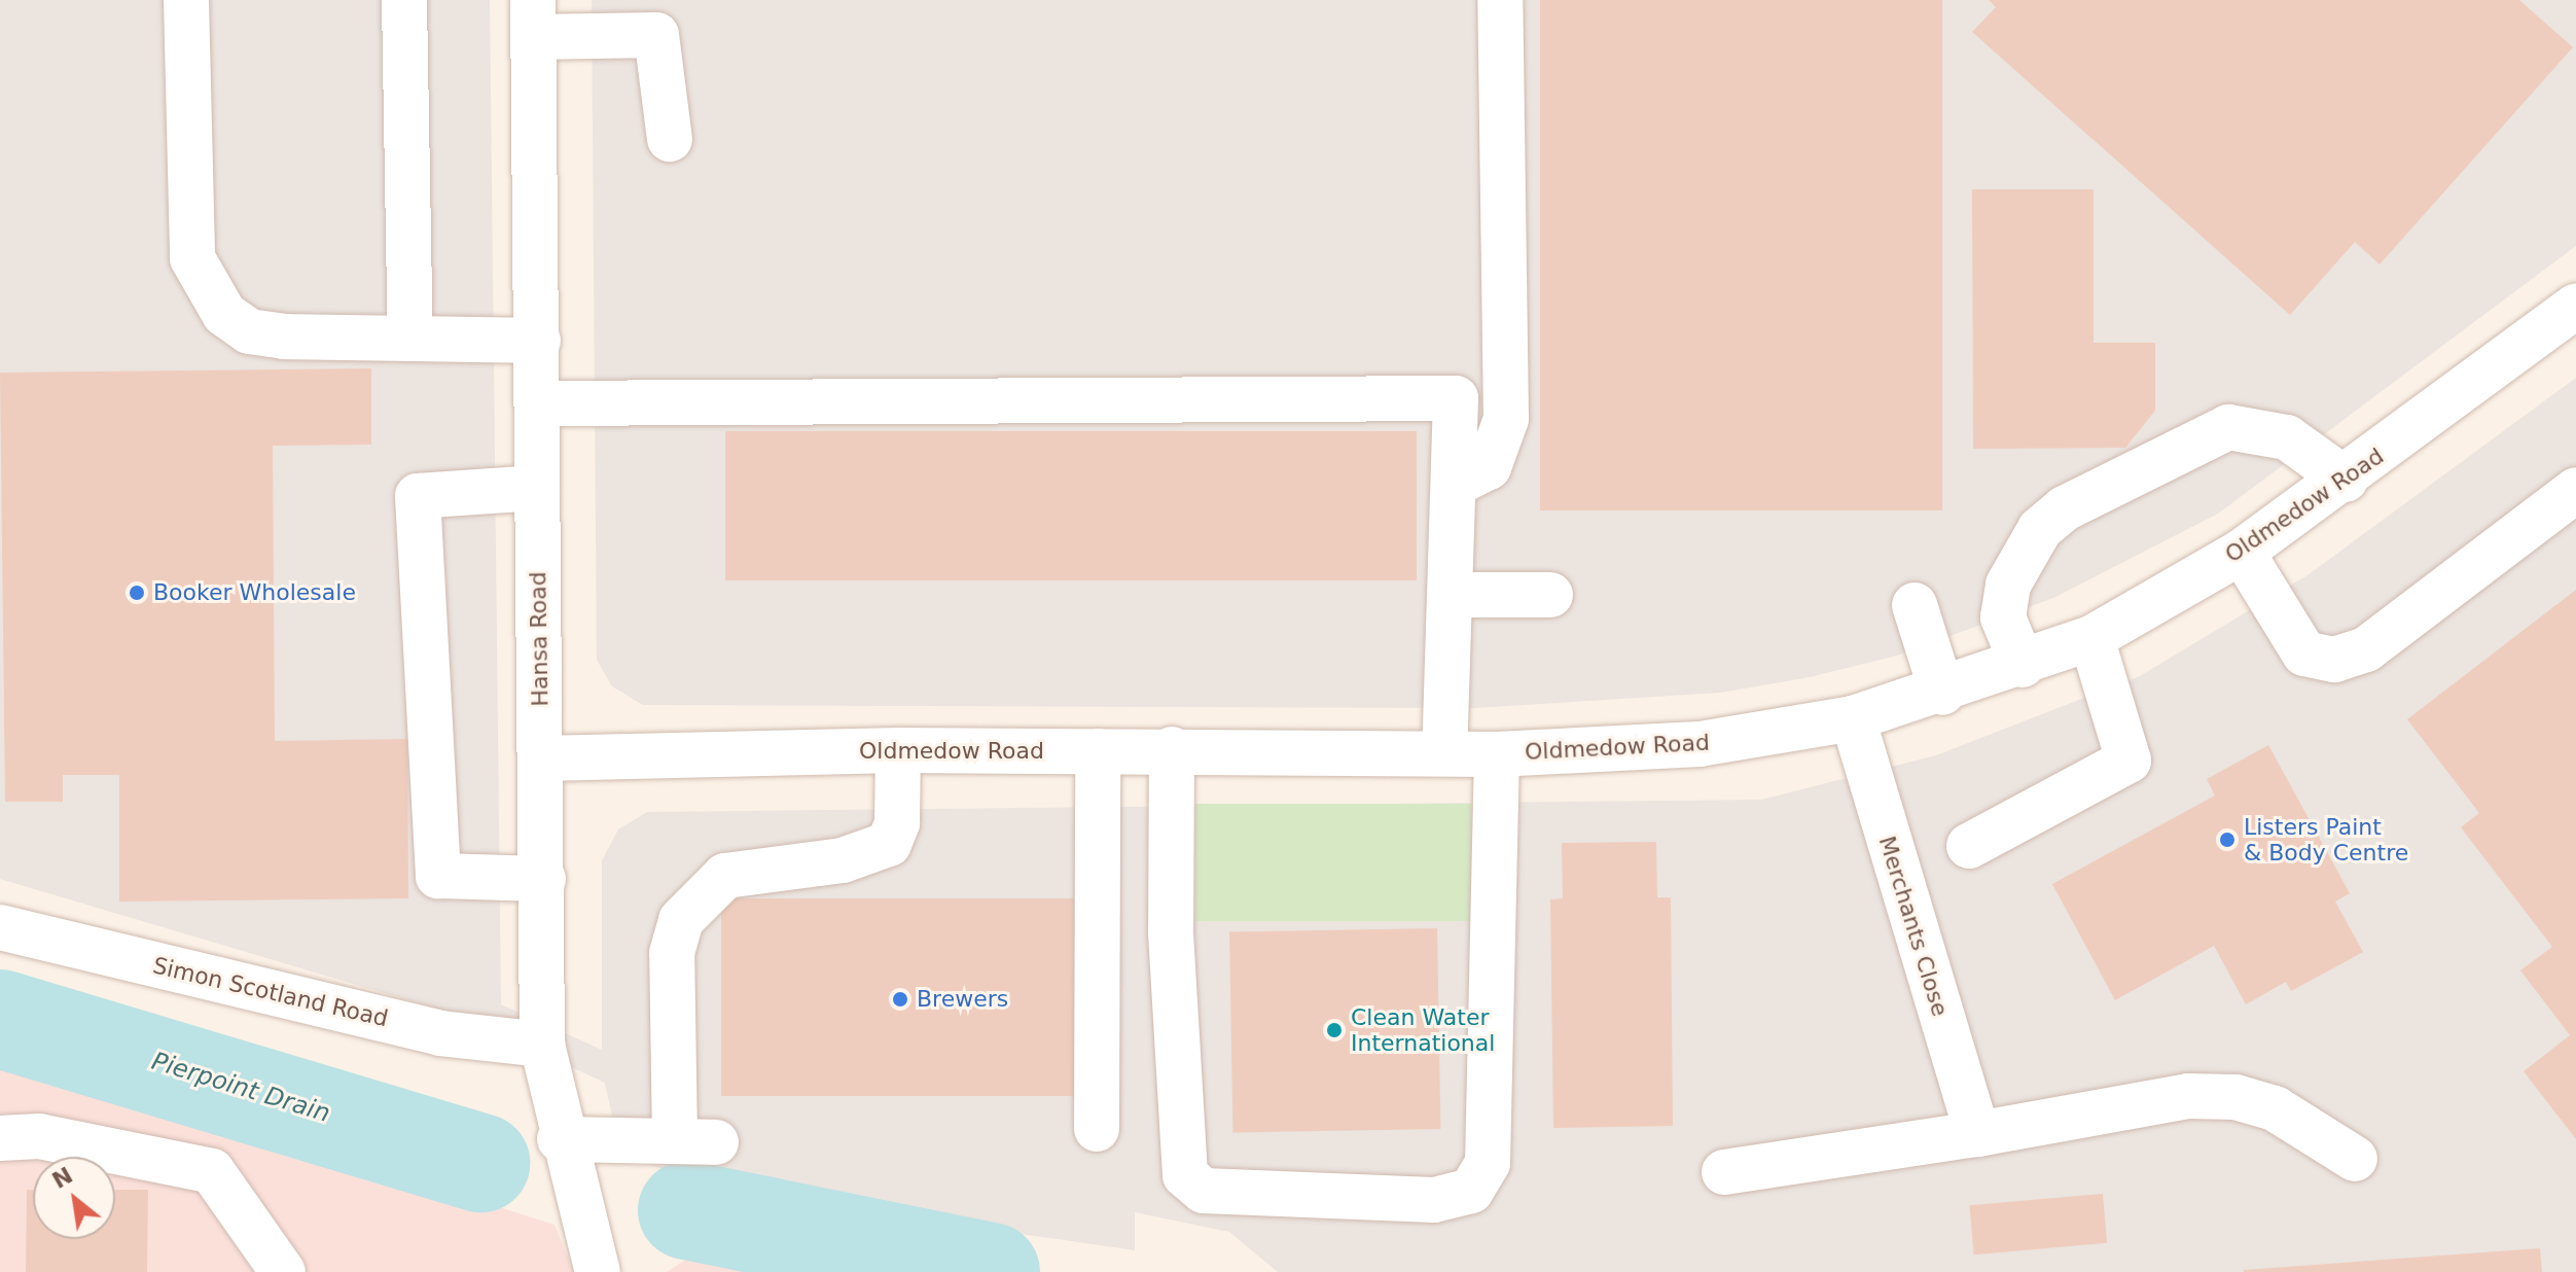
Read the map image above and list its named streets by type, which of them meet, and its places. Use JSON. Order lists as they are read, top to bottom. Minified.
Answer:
{"streets":{"street":["Oldmedow Road","Hansa Road","Merchants Close","Simon Scotland Road"]},"crossings":[["Oldmedow Road","Hansa Road"],["Oldmedow Road","Merchants Close"],["Hansa Road","Simon Scotland Road"]],"water":["Pierpoint Drain"],"places":["Booker Wholesale","Listers Paint & Body Centre","Brewers","Clean Water International"],"north":"top left"}
